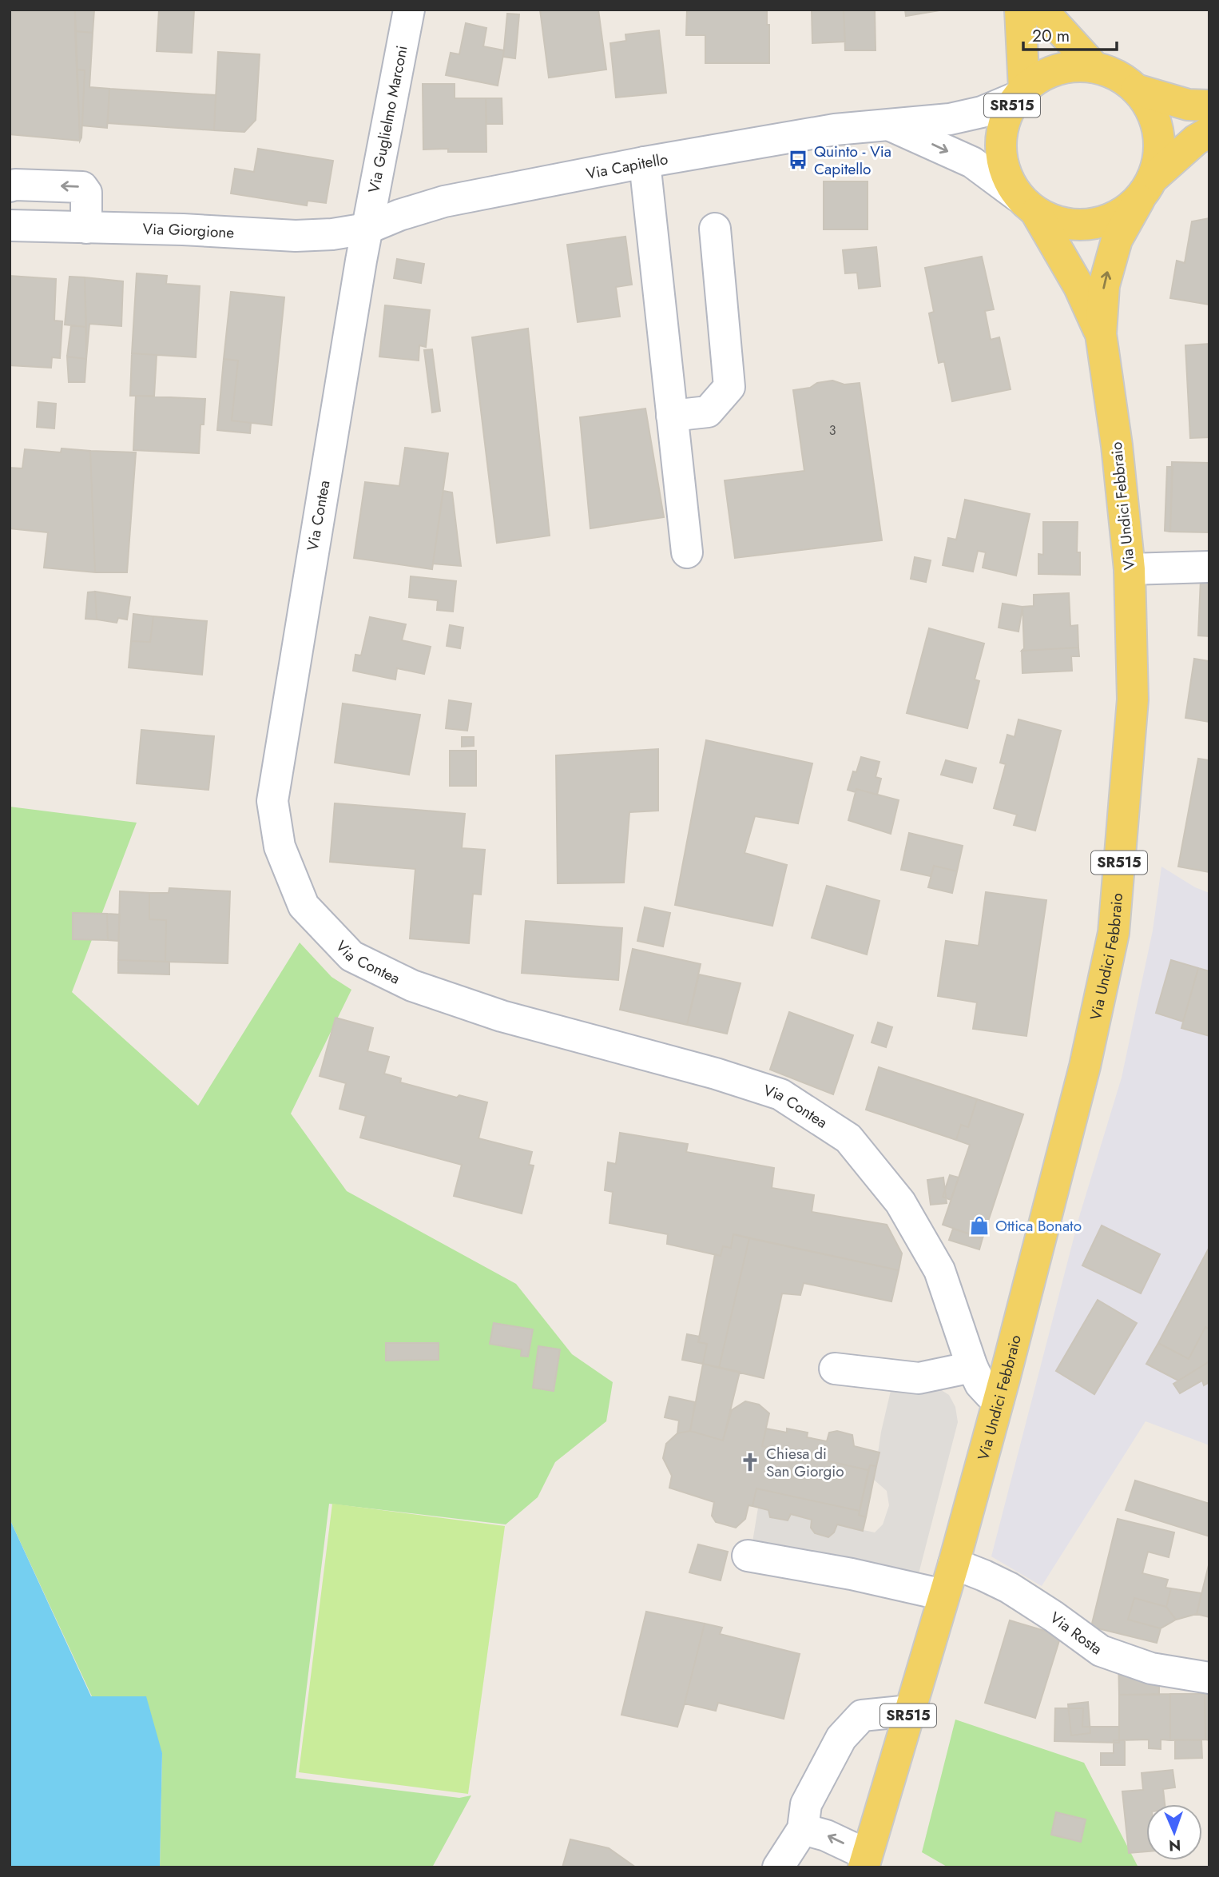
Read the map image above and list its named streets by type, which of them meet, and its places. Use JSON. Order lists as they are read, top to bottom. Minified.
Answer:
{"streets":{"main road":["SR515","Via Undici Febbraio"],"street":["Via Guglielmo Marconi","Via Capitello","Via Giorgione","Via Contea","Via Rosta"]},"crossings":[["SR515","Via Undici Febbraio"],["SR515","Via Rosta"],["Via Guglielmo Marconi","Via Capitello"],["Via Guglielmo Marconi","Via Giorgione"],["Via Guglielmo Marconi","Via Contea"],["Via Capitello","Via Giorgione"],["Via Capitello","Via Undici Febbraio"],["Via Capitello","Via Contea"],["Via Giorgione","Via Contea"],["Via Undici Febbraio","Via Rosta"]],"places":{"bus stop":["Quinto - Via Capitello"],"shop":["Ottica Bonato"],"church":["Chiesa di San Giorgio"]},"house_numbers":["3"],"scale_bar":"20 m","north":"bottom"}
